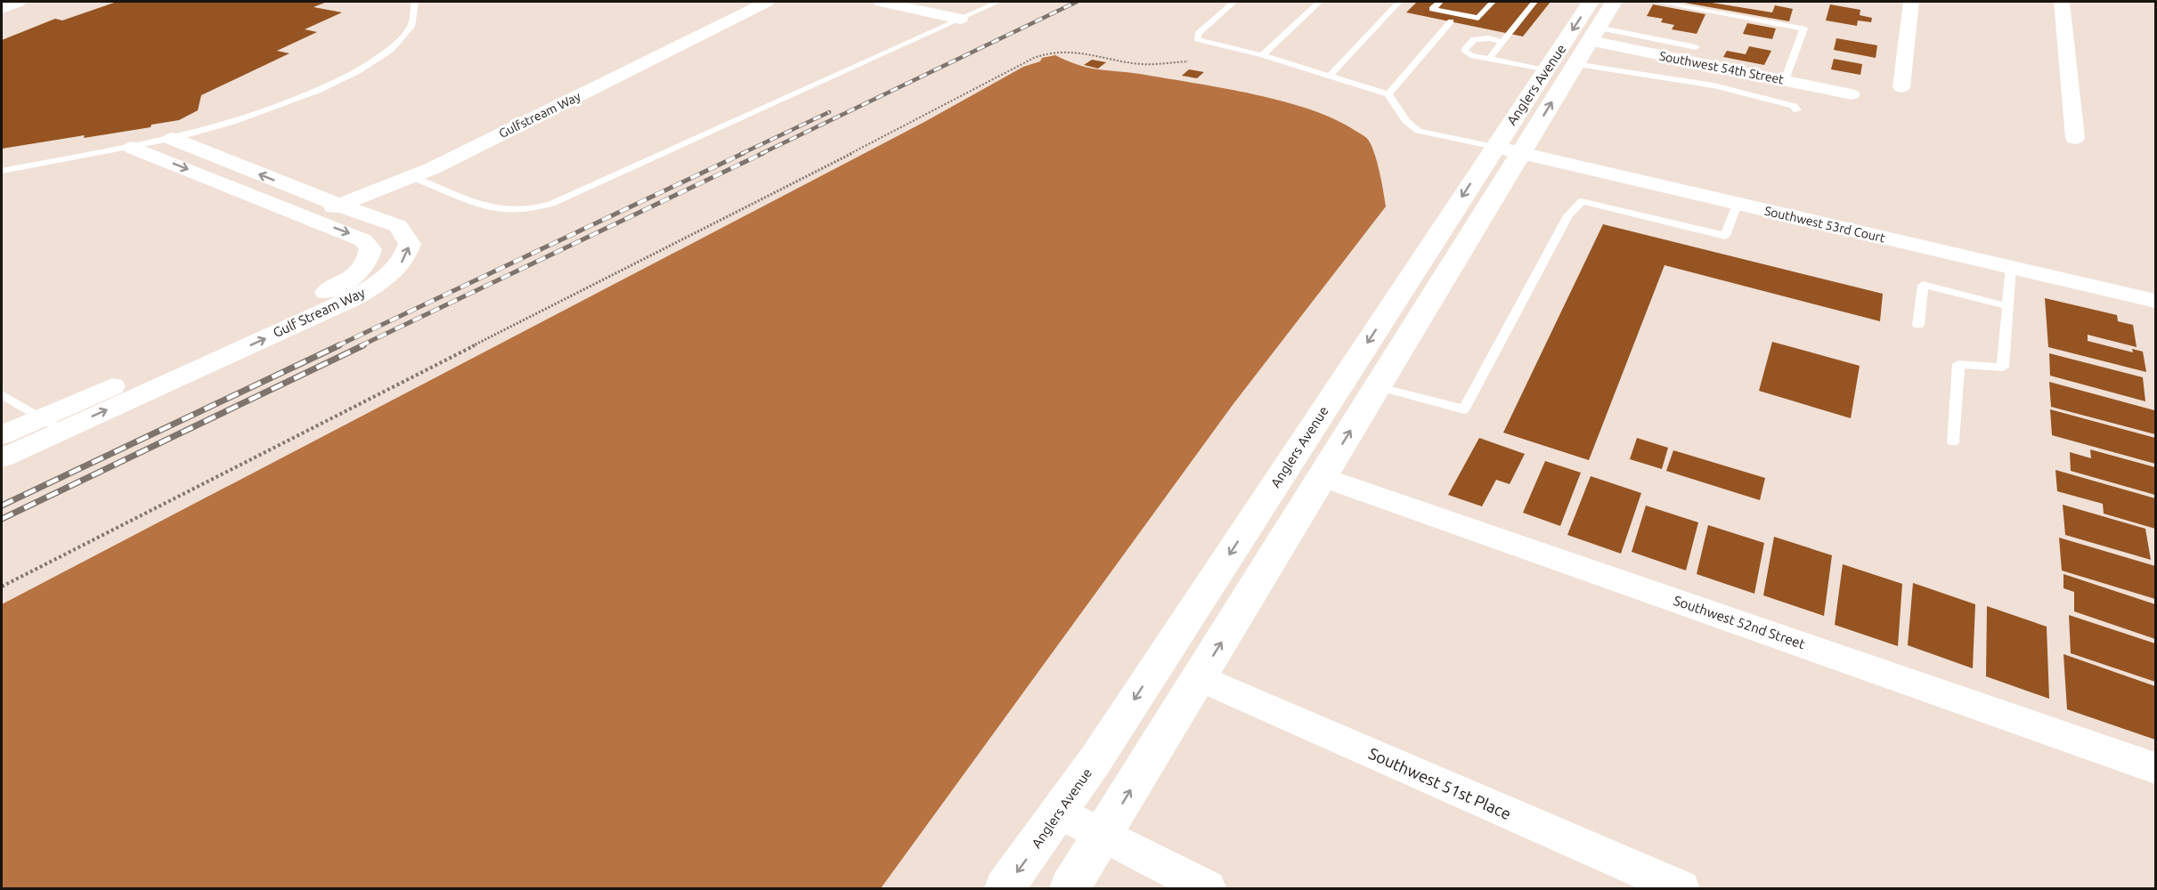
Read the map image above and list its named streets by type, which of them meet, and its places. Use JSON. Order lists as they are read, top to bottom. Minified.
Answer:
{"streets":{"main road":["Anglers Avenue"],"street":["Southwest 54th Street","Gulfstream Way","Southwest 53rd Court","Gulf Stream Way","Southwest 52nd Street","Southwest 51st Place"]},"crossings":[["Southwest 54th Street","Anglers Avenue"],["Anglers Avenue","Southwest 53rd Court"],["Anglers Avenue","Southwest 52nd Street"],["Anglers Avenue","Southwest 51st Place"],["Gulfstream Way","Gulf Stream Way"]]}
